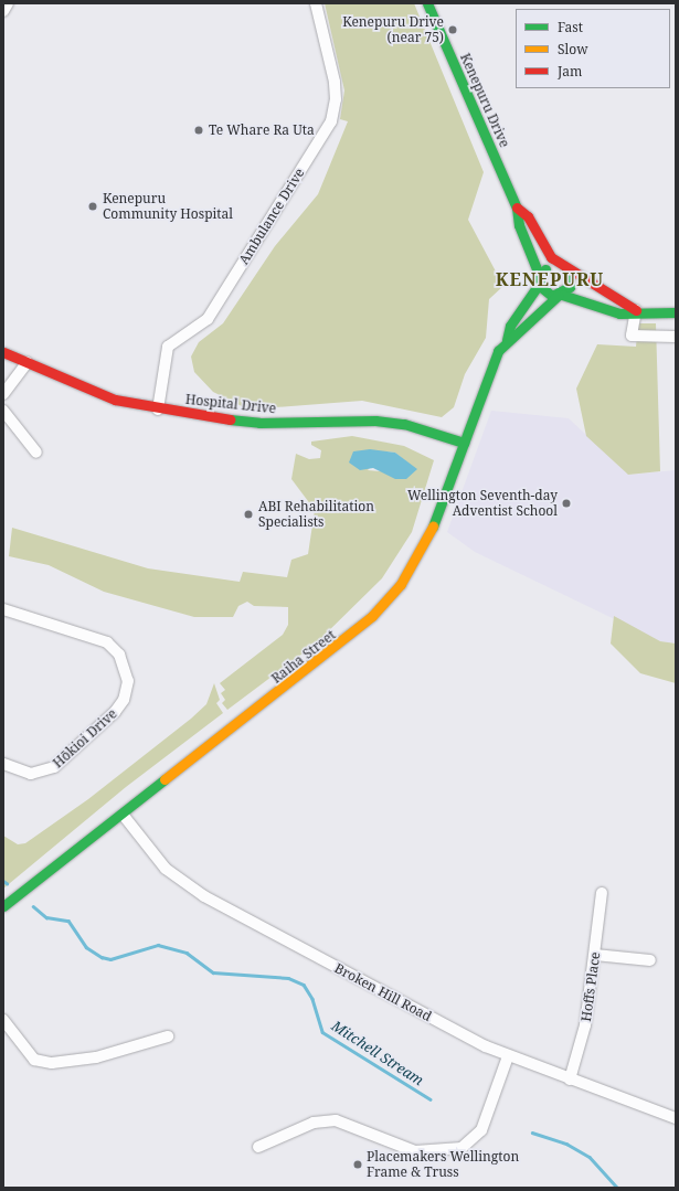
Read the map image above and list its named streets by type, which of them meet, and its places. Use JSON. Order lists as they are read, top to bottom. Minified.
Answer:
{"streets":{"main road":["Kenepuru Drive","Hospital Drive","Raiha Street"],"street":["Ambulance Drive","Hōkioi Drive","Hoffs Place","Broken Hill Road"]},"crossings":[["Kenepuru Drive","Raiha Street"],["Ambulance Drive","Hospital Drive"],["Hospital Drive","Raiha Street"],["Raiha Street","Broken Hill Road"],["Hoffs Place","Broken Hill Road"]],"districts":["KENEPURU"],"water":["Mitchell Stream"],"places":["Kenepuru Drive (near 75)","Te Whare Ra Uta","Kenepuru Community Hospital","Wellington Seventh-day Adventist School","ABI Rehabilitation Specialists","Placemakers Wellington Frame & Truss"],"legend":["Fast","Slow","Jam"]}
